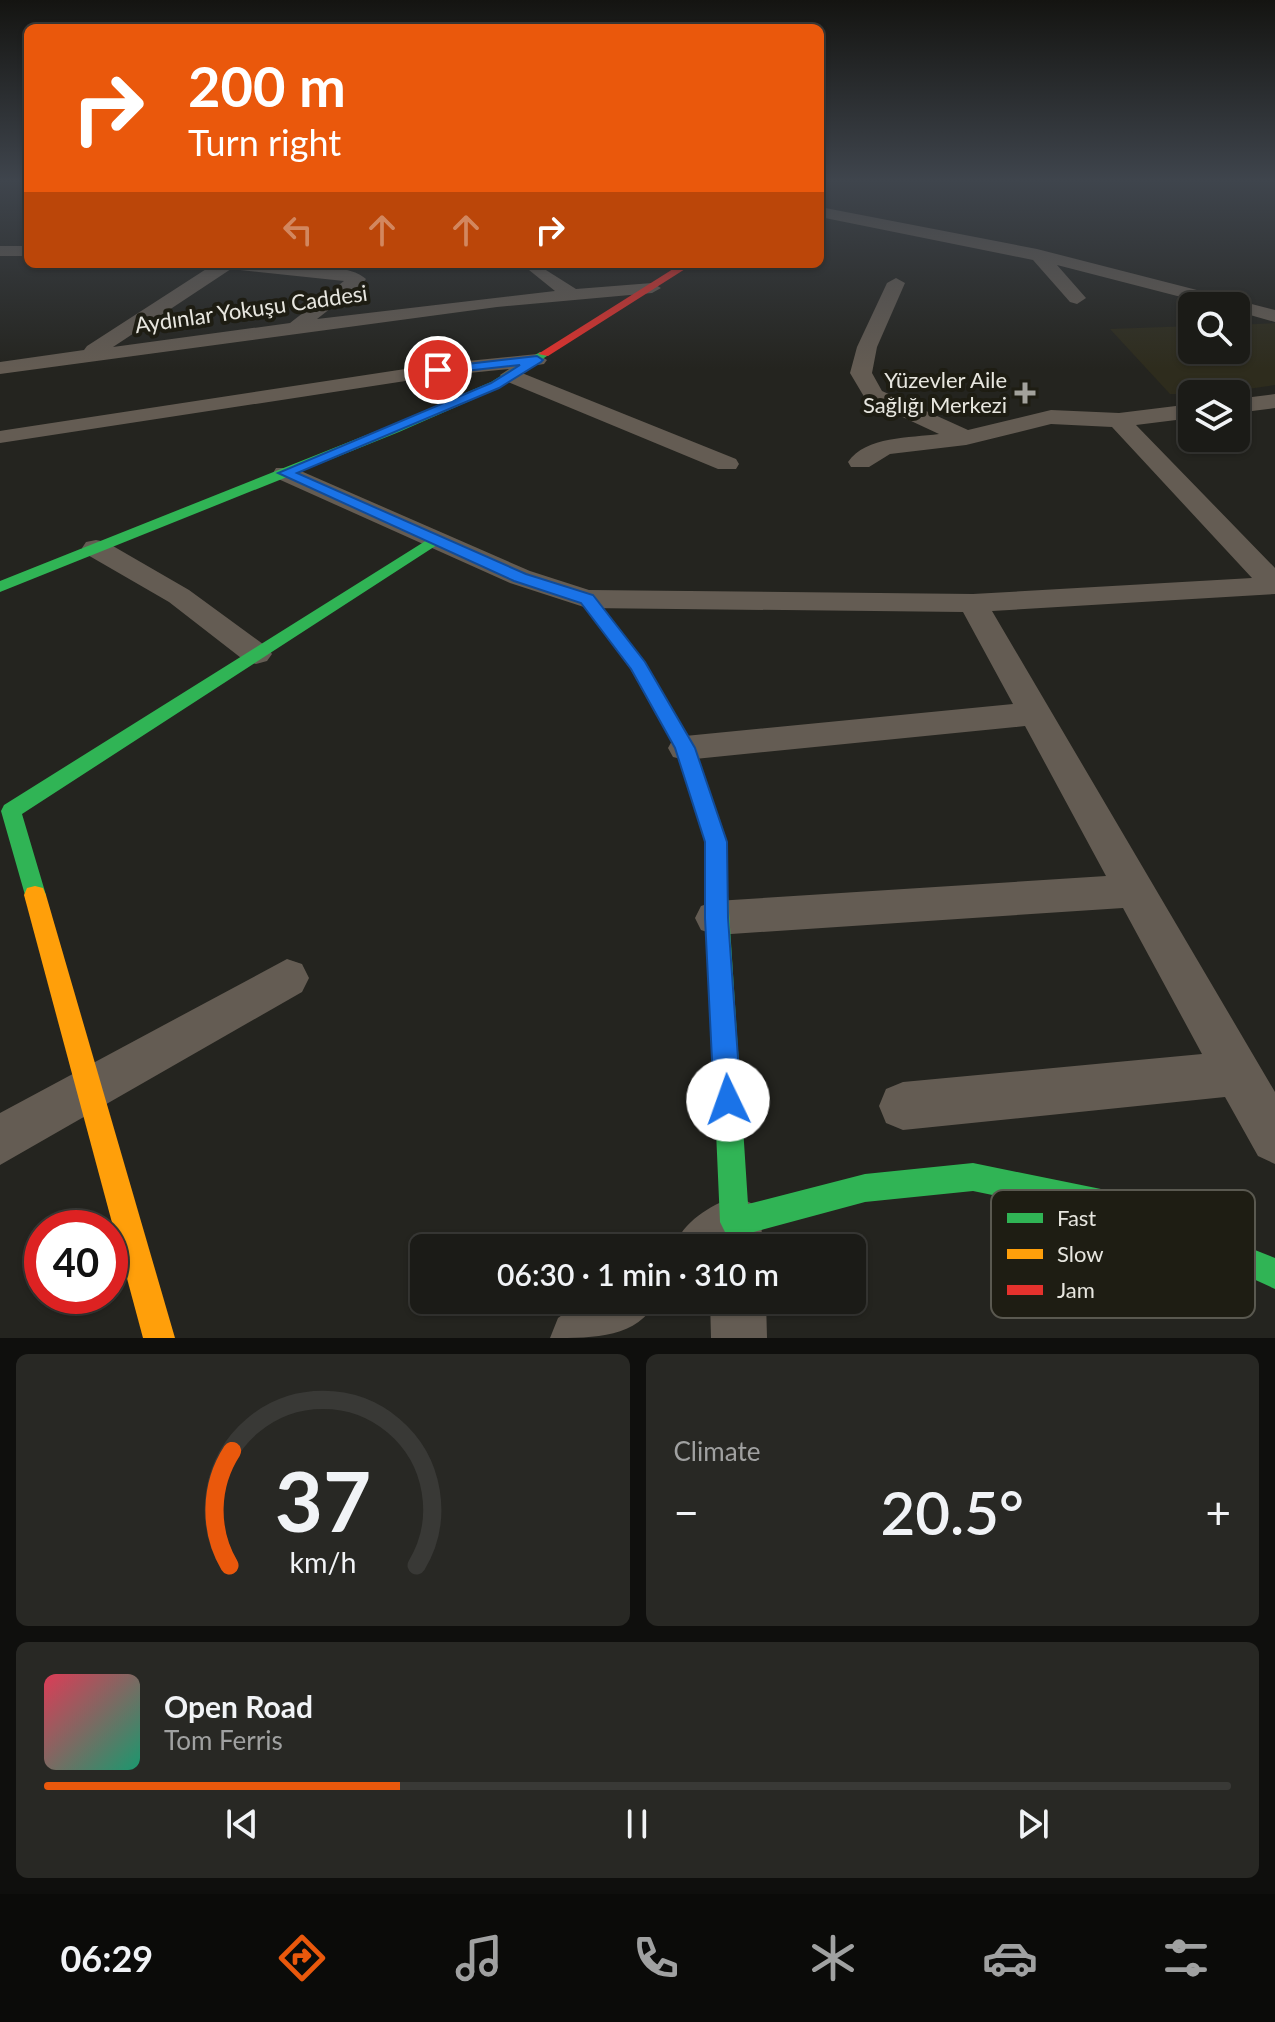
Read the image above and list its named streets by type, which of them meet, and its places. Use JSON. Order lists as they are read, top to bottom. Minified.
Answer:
{"streets":{"street":["Aydınlar Yokuşu Caddesi"]},"places":{"health":["Yüzevler Aile Sağlığı Merkezi"]},"legend":["Fast","Slow","Jam"],"page":{"turn":["200 m","Turn right"],"limit":"40","trip":"06:30 · 1 min · 310 m","tile":"Climate","heat":["−","20.5°","+"],"song":["Open Road","Tom Ferris"],"tabs":"06:29","gauge":["37","km/h"]}}
